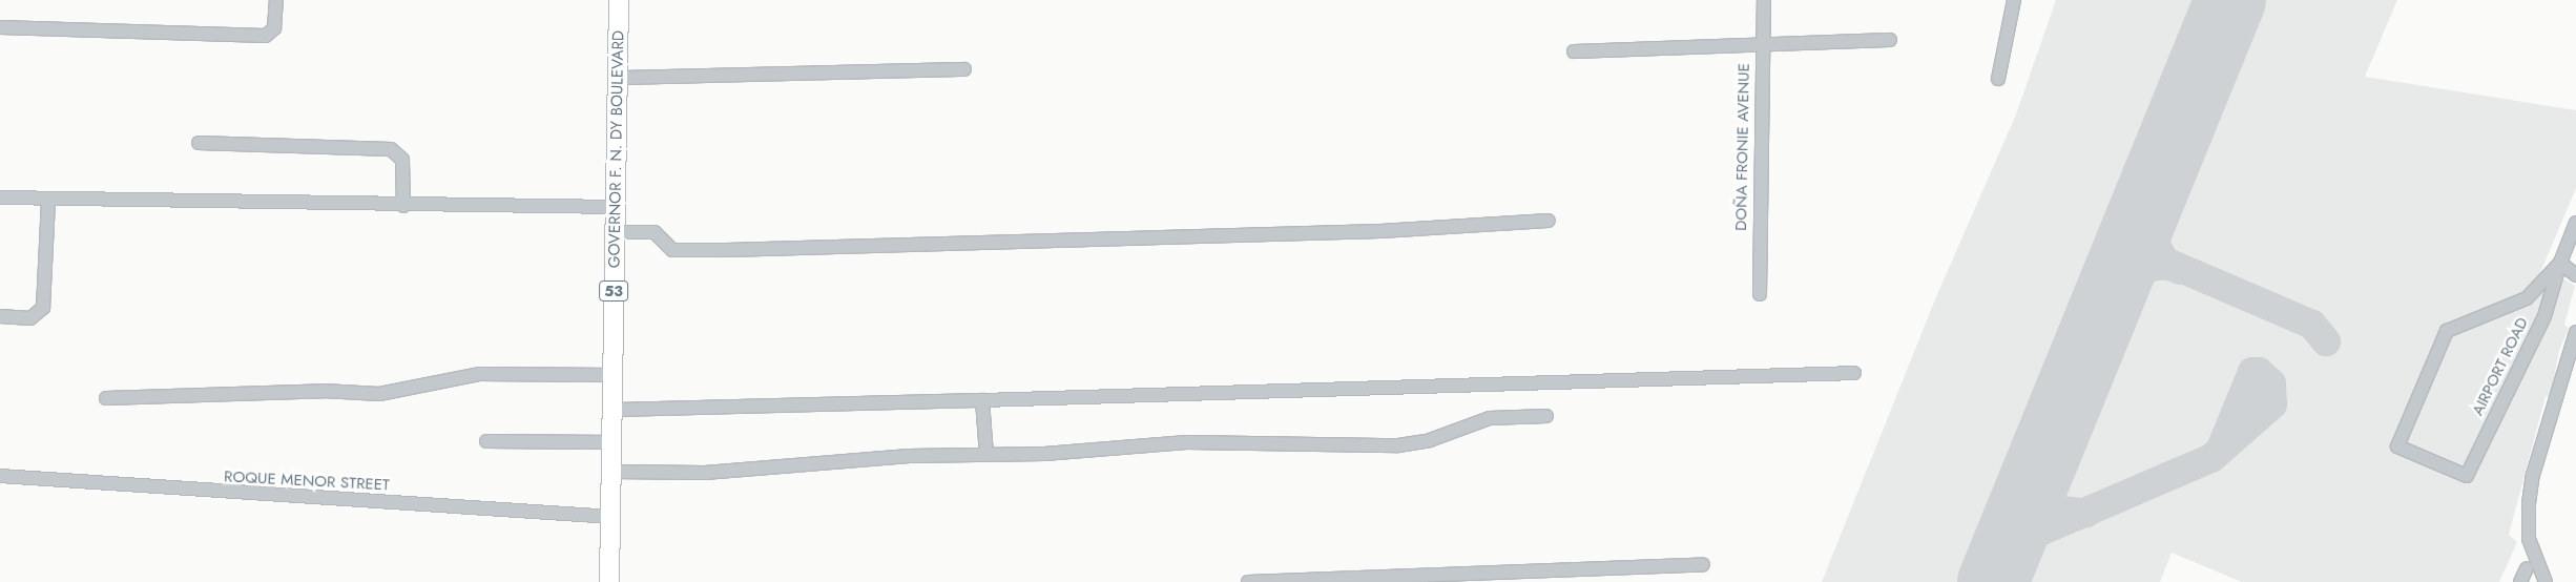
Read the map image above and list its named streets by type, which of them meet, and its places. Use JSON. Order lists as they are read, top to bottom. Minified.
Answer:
{"streets":{"highway":["GOVERNOR F. N. DY BOULEVARD","53"],"street":["DOÑA FRONIE AVENUE","AIRPORT ROAD","ROQUE MENOR STREET"]},"crossings":[["GOVERNOR F. N. DY BOULEVARD","ROQUE MENOR STREET"]]}
